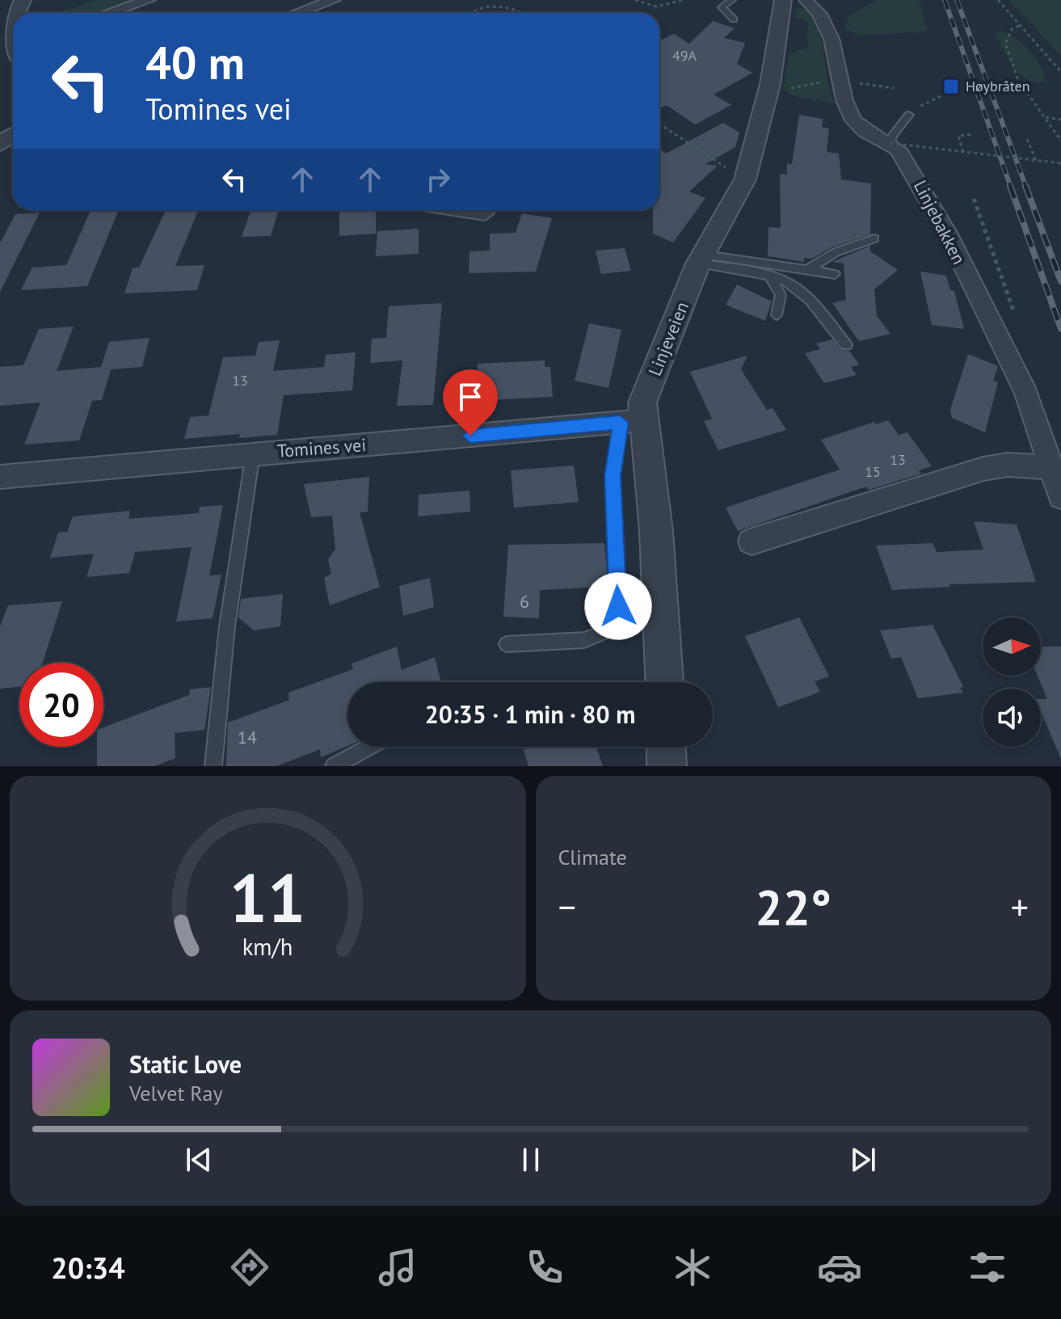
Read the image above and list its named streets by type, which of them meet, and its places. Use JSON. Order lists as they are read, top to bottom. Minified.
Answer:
{"streets":{"street":["Linjebakken","Linjeveien","Tomines vei"]},"crossings":[["Linjeveien","Tomines vei"]],"places":{"transit":["Høybråten"]},"house_numbers":["49A","13","13","15","6","14"],"north":"right","page":{"turn":["40 m","Tomines vei"],"limit":"20","trip":"20:35 · 1 min · 80 m","tile":"Climate","heat":["−","22°","+"],"song":["Static Love","Velvet Ray"],"tabs":"20:34","gauge":["11","km/h"]}}
